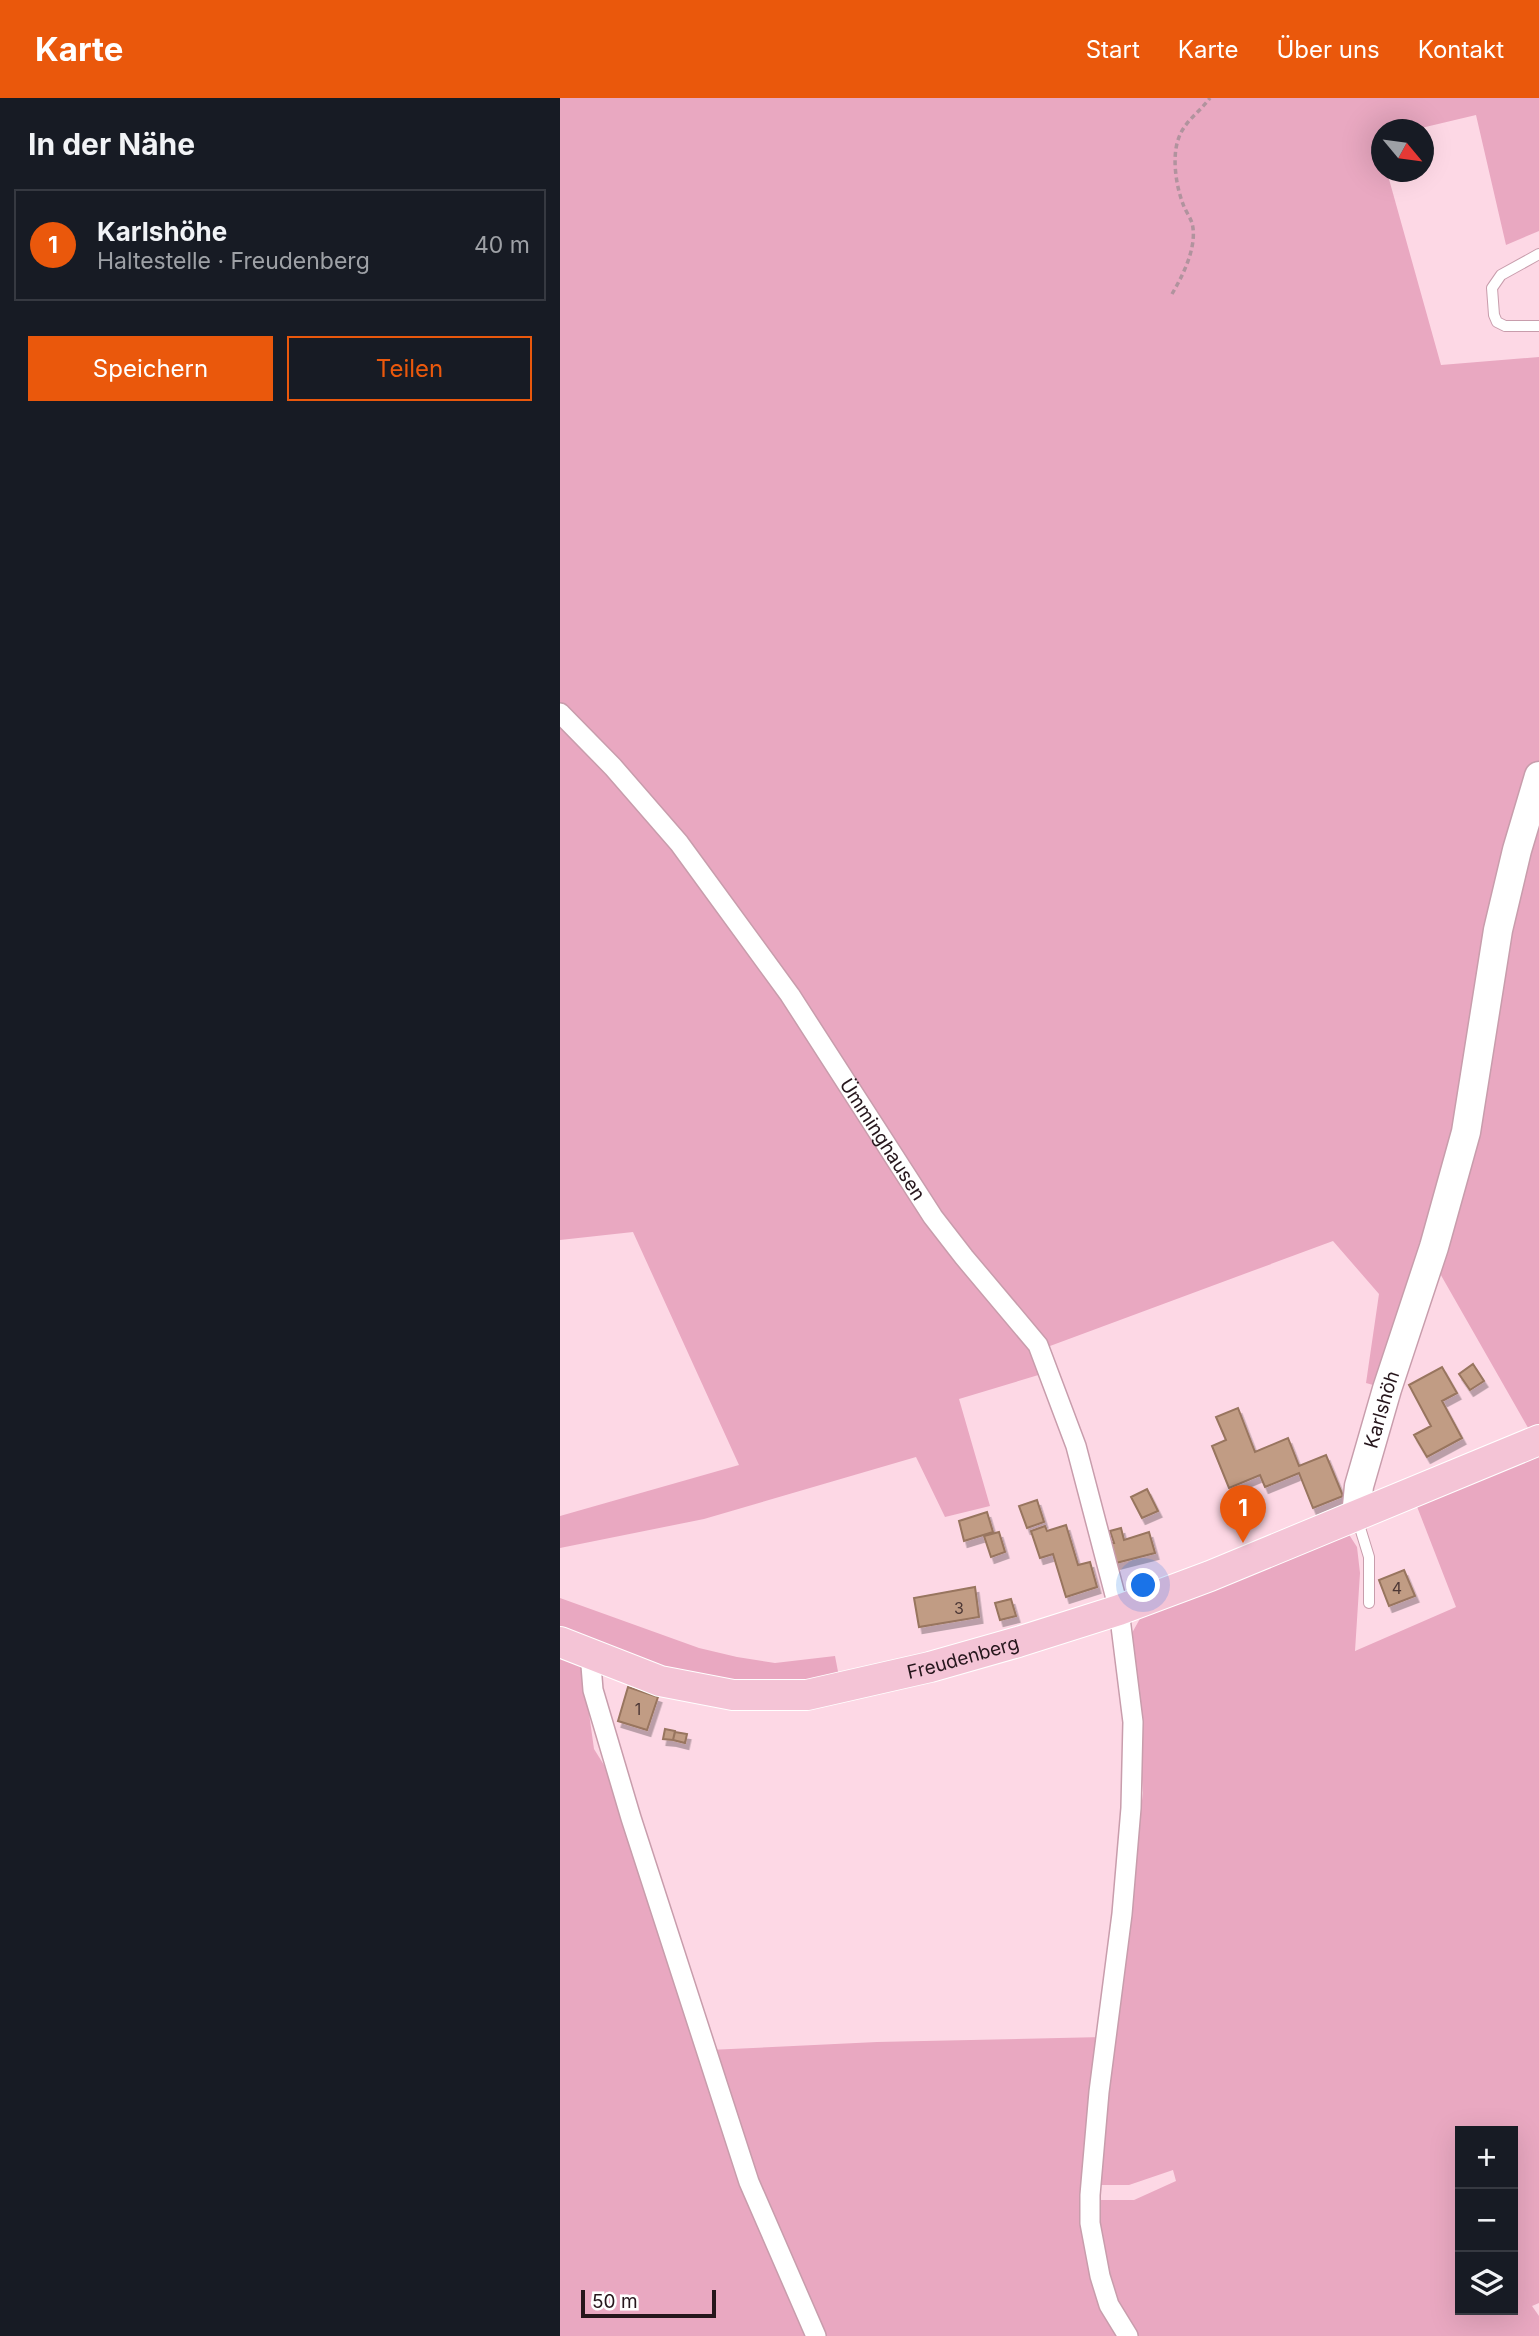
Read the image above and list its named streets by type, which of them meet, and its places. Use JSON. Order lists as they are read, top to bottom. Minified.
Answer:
{"streets":{"main road":["Karlshöh","Freudenberg"],"street":["Ümminghausen"]},"crossings":[["Ümminghausen","Freudenberg"],["Karlshöh","Freudenberg"]],"house_numbers":["4","3","1"],"scale_bar":"50 m","north":"bottom right","page":{"header":"Karte","nav":["Start","Karte","Über uns","Kontakt"],"heading":"In der Nähe","list":[{"mark":"1","name":"Karlshöhe","note":"Haltestelle · Freudenberg","value":"40 m"}],"buttons":["Speichern","Teilen"],"pins":"1","map_buttons":["+","−"],"scale":"50 m"}}
